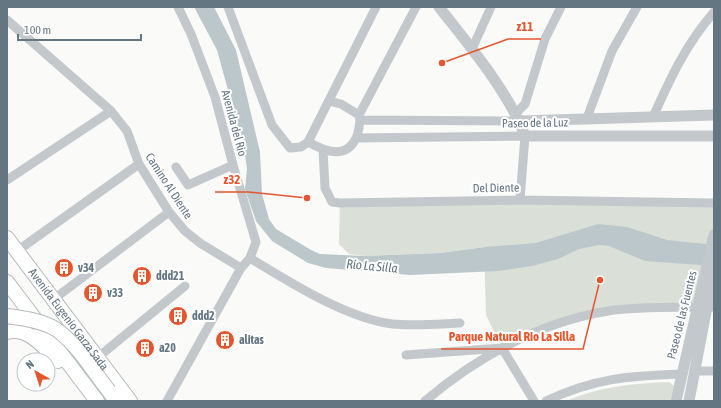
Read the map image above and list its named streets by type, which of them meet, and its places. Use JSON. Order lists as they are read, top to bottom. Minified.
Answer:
{"streets":{"highway":["Avenida Eugenio Garza Sada"],"street":["Avenida del Rio","Paseo de la Luz","Camino Al Diente","Del Diente","Paseo de las Fuentes"]},"crossings":[["Avenida del Rio","Camino Al Diente"],["Paseo de la Luz","Del Diente"]],"water":["Río La Silla"],"places":{"other":["z11","z32","Parque Natural Rio La Silla"],"building":["v34","ddd21","v33","ddd2","alitas","a20"]},"scale_bar":"100 m","north":"top left"}
